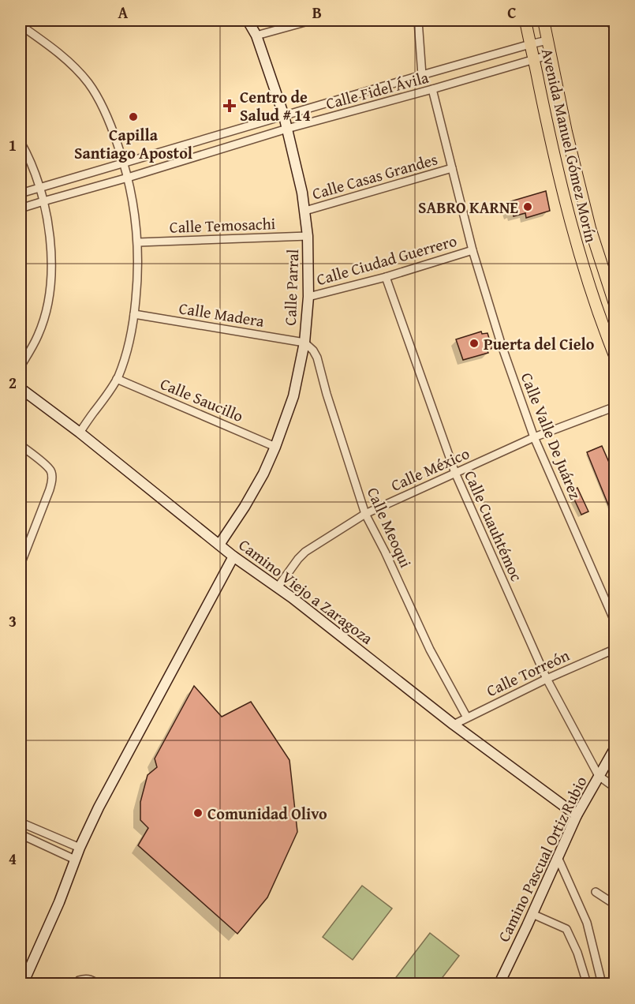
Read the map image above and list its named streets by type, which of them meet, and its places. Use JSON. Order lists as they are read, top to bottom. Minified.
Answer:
{"streets":{"main road":["Avenida Manuel Gómez Morín"],"street":["Calle Fidel Ávila","Calle Casas Grandes","Calle Temosachi","Calle Ciudad Guerrero","Calle Parral","Calle Madera","Calle Saucillo","Calle Valle De Juárez","Calle México","Calle Cuauhtémoc","Calle Meoqui","Camino Viejo a Zaragoza","Calle Torreón","Camino Pascual Ortiz Rubio"]},"crossings":[["Calle Fidel Ávila","Avenida Manuel Gómez Morín"],["Calle Fidel Ávila","Calle Parral"],["Calle Fidel Ávila","Calle Valle De Juárez"],["Calle Casas Grandes","Calle Parral"],["Calle Casas Grandes","Calle Valle De Juárez"],["Calle Temosachi","Calle Parral"],["Calle Ciudad Guerrero","Calle Parral"],["Calle Ciudad Guerrero","Calle Valle De Juárez"],["Calle Ciudad Guerrero","Calle Cuauhtémoc"],["Calle Parral","Calle Madera"],["Calle Parral","Calle Saucillo"],["Calle Parral","Calle Meoqui"],["Calle Parral","Camino Viejo a Zaragoza"],["Calle Madera","Calle Meoqui"],["Calle Valle De Juárez","Calle México"],["Calle México","Calle Cuauhtémoc"],["Calle México","Calle Meoqui"],["Calle México","Camino Viejo a Zaragoza"],["Calle Cuauhtémoc","Calle Torreón"],["Calle Cuauhtémoc","Camino Pascual Ortiz Rubio"],["Calle Meoqui","Calle Torreón"],["Camino Viejo a Zaragoza","Calle Torreón"],["Camino Viejo a Zaragoza","Camino Pascual Ortiz Rubio"]],"places":{"health":["Centro de Salud # 14"],"other":["Capilla Santiago Apostol","SABRO KARNE","Puerta del Cielo","Comunidad Olivo"]},"grid":{"columns":["A","B","C"],"rows":["1","2","3","4"]}}
